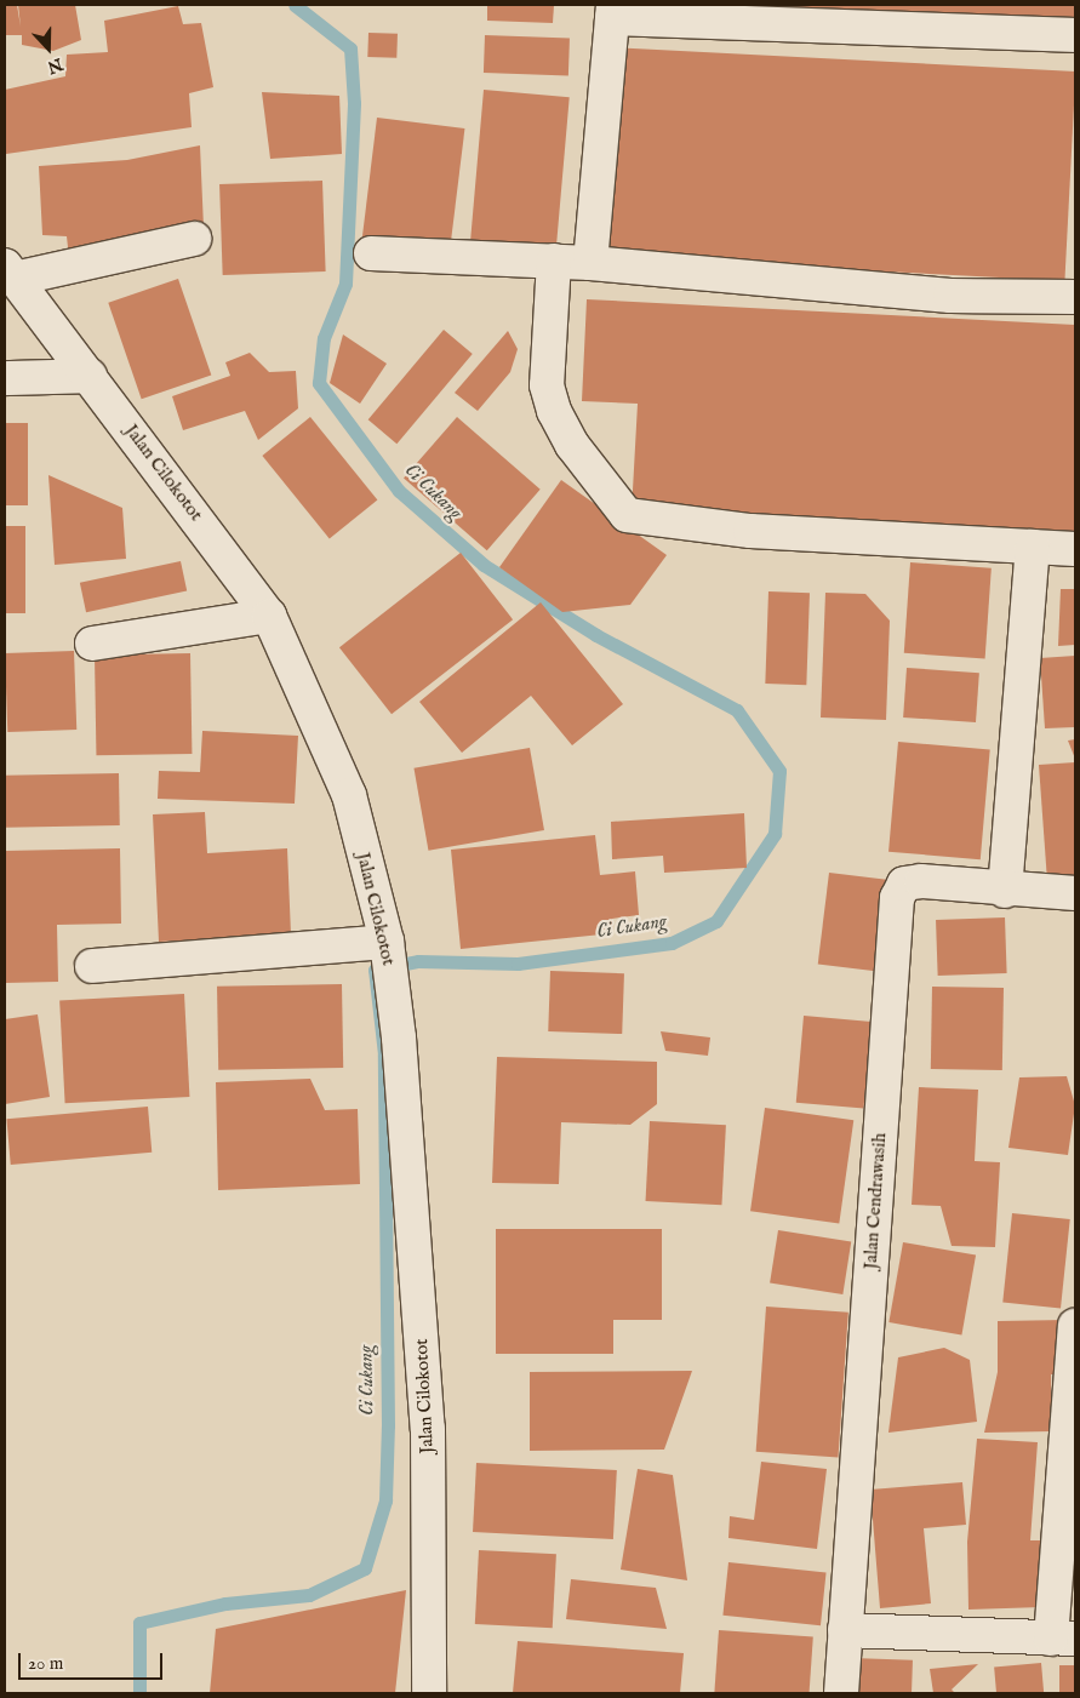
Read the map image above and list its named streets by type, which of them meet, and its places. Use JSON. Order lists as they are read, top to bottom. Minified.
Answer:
{"streets":{"street":["Jalan Cilokotot","Jalan Cendrawasih"]},"water":["Ci Cukang"],"scale_bar":"20 m","north":"bottom"}
